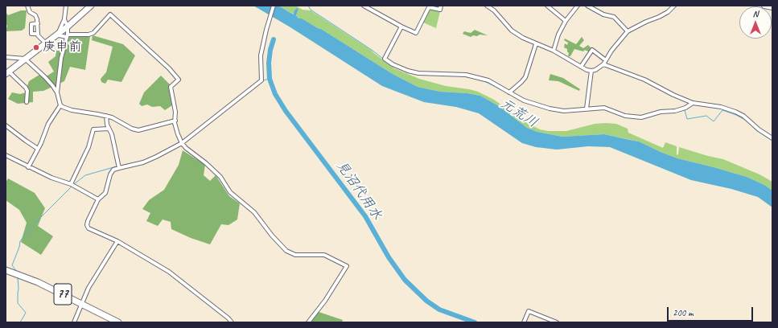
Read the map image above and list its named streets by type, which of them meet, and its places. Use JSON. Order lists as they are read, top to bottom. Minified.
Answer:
{"streets":{"main road":["77"]},"water":["元荒川","見沼代用水"],"places":["庚申前"],"scale_bar":"200 m","north":"top"}
